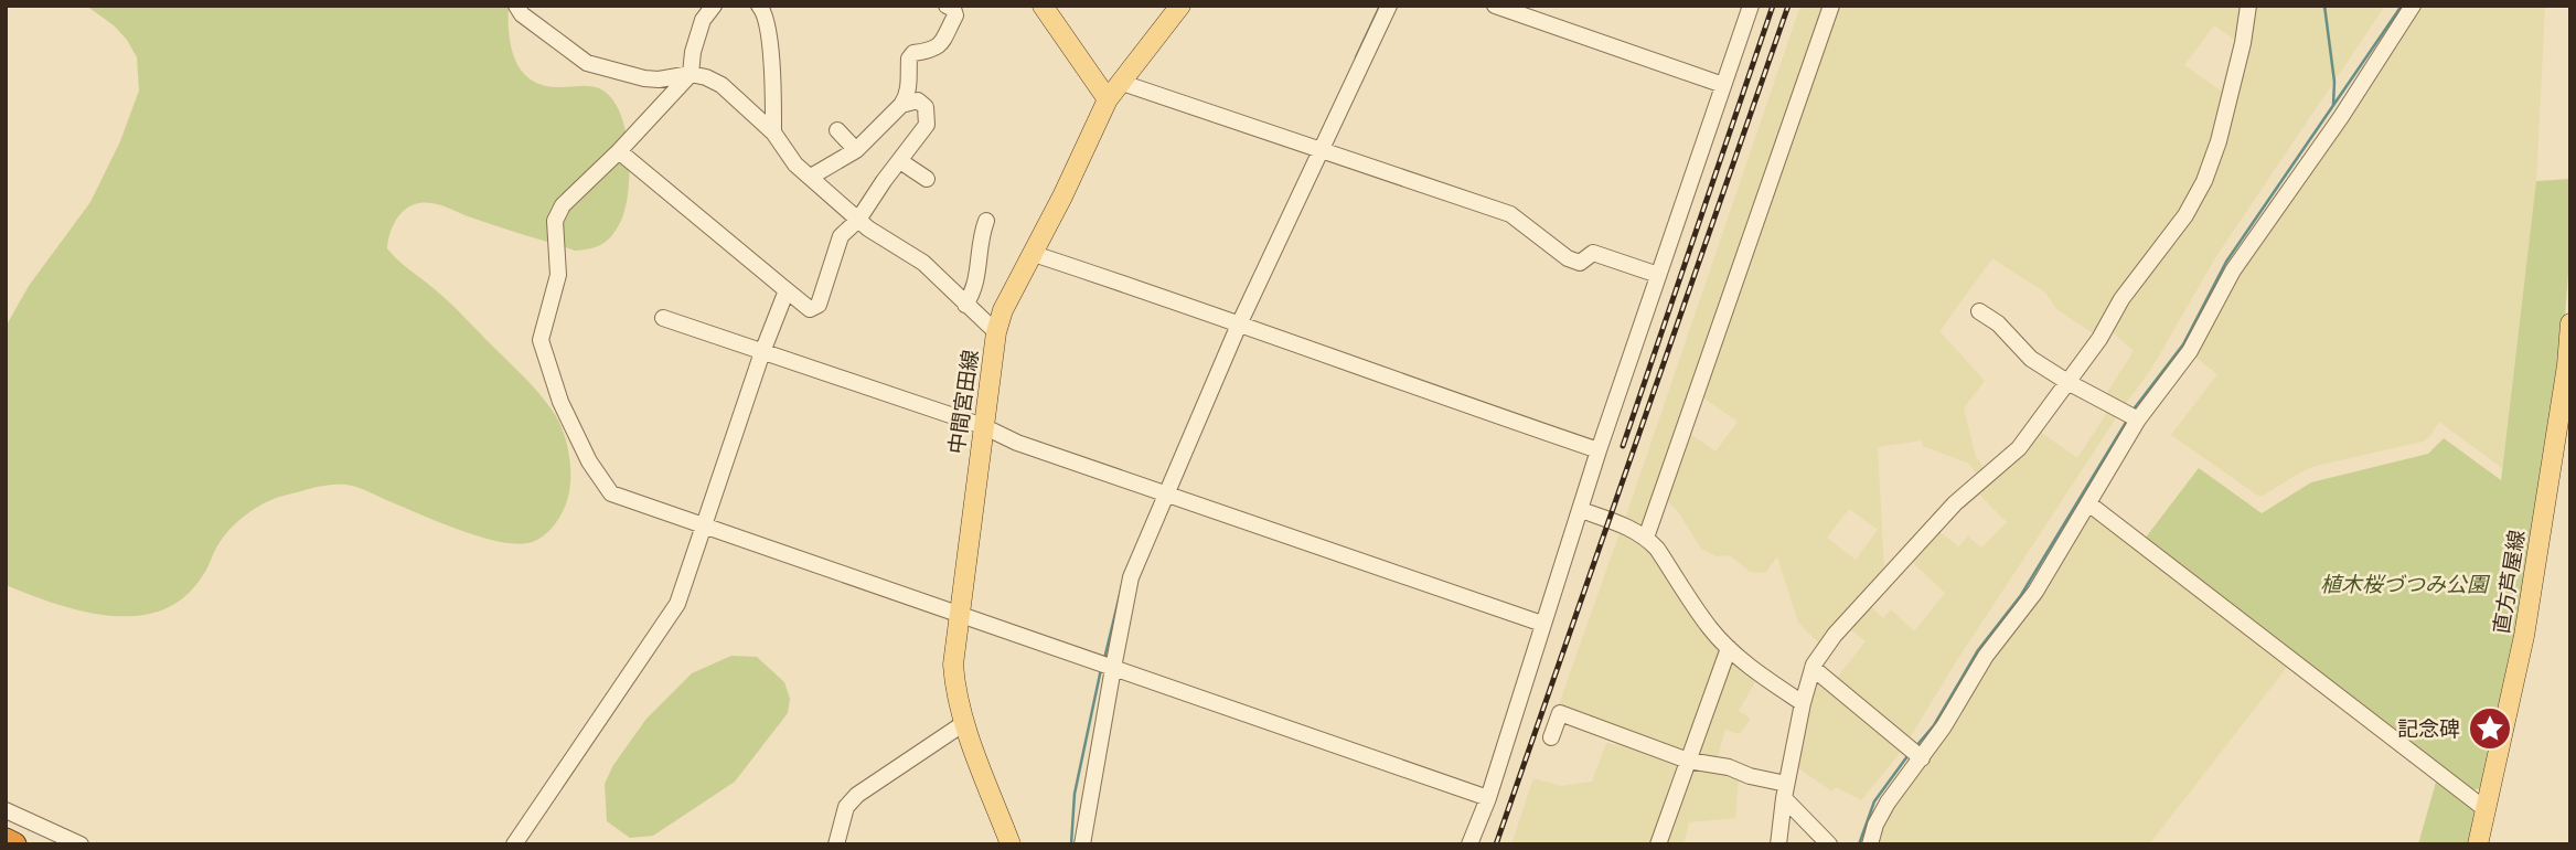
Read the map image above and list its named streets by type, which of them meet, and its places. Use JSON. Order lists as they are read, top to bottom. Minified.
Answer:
{"streets":{"main road":["中間宮田線","直方芦屋線"]},"parks":["植木桜づつみ公園"],"places":{"place":["記念碑"]}}
